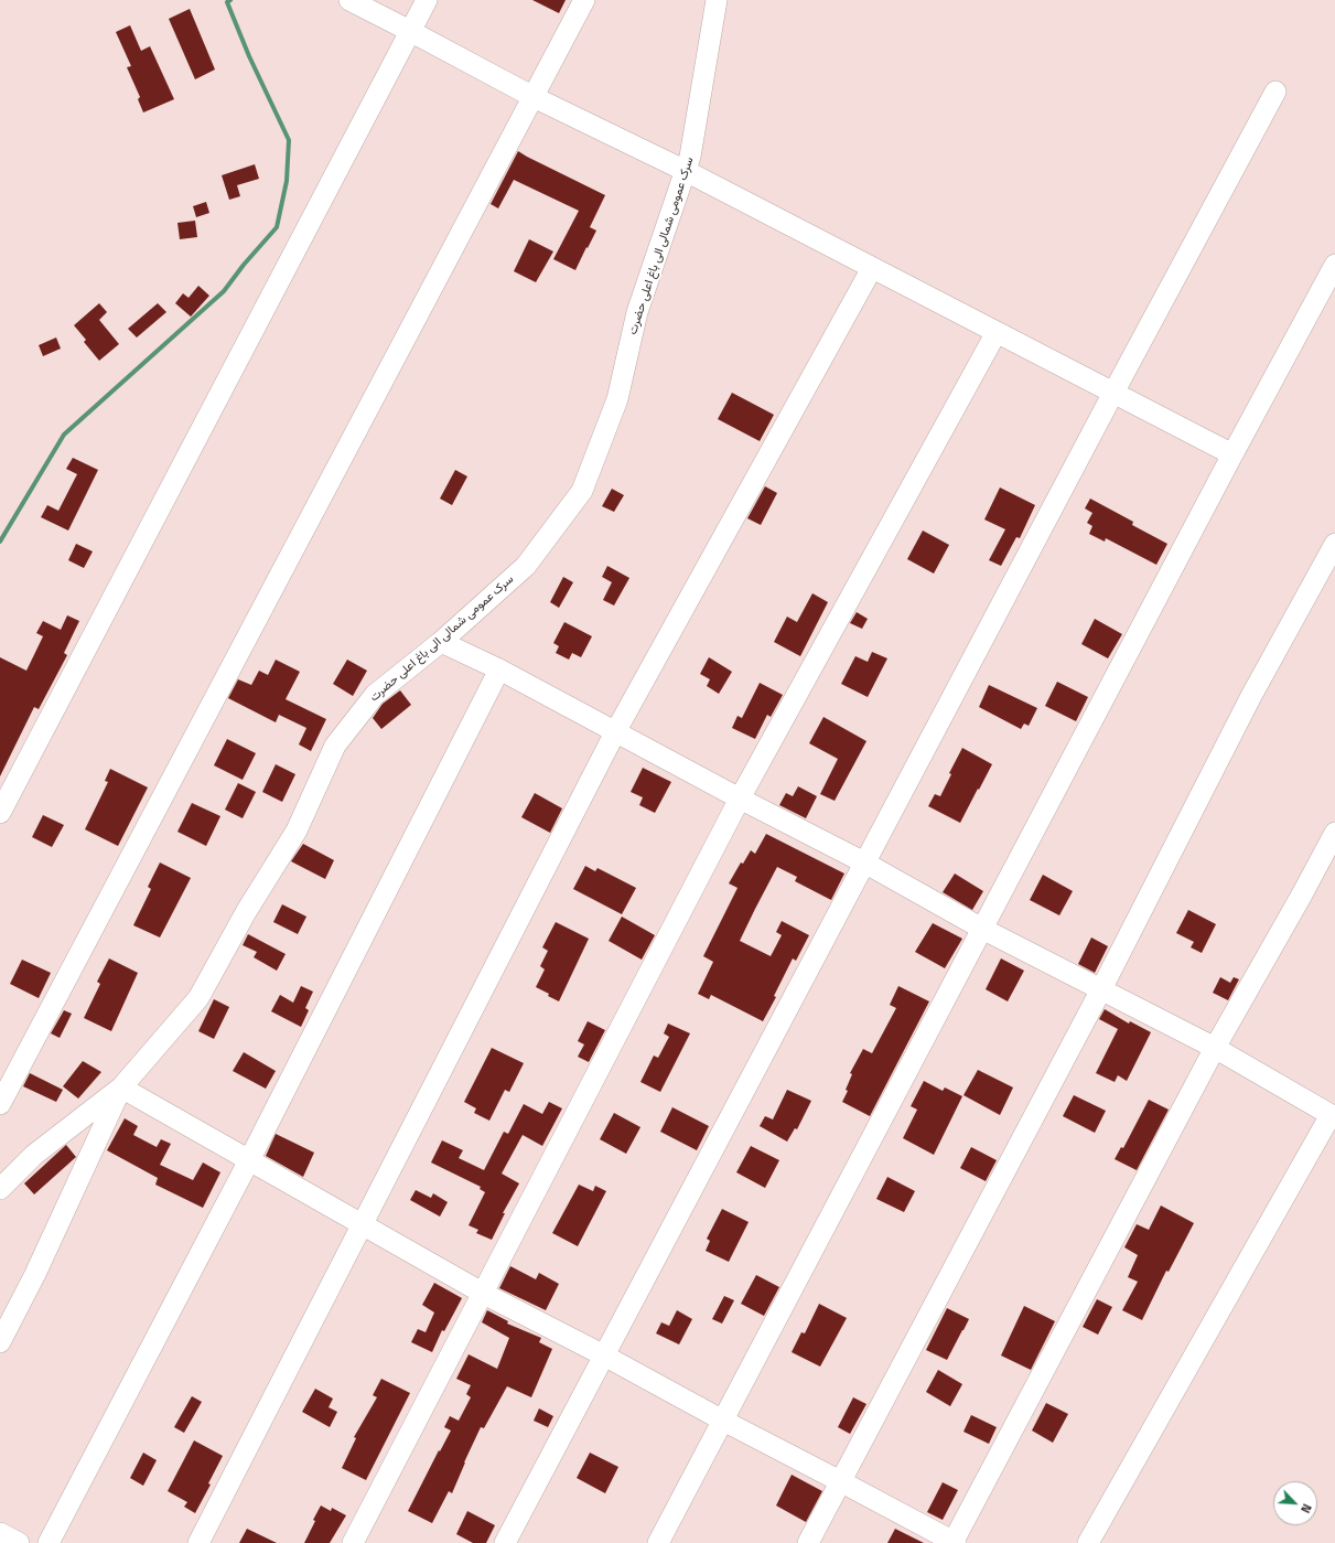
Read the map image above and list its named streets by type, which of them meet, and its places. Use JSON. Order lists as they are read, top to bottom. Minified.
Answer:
{"streets":{"street":["سرک عمومی شمالی الی باغ اعلی حضرت"]},"north":"bottom right"}
